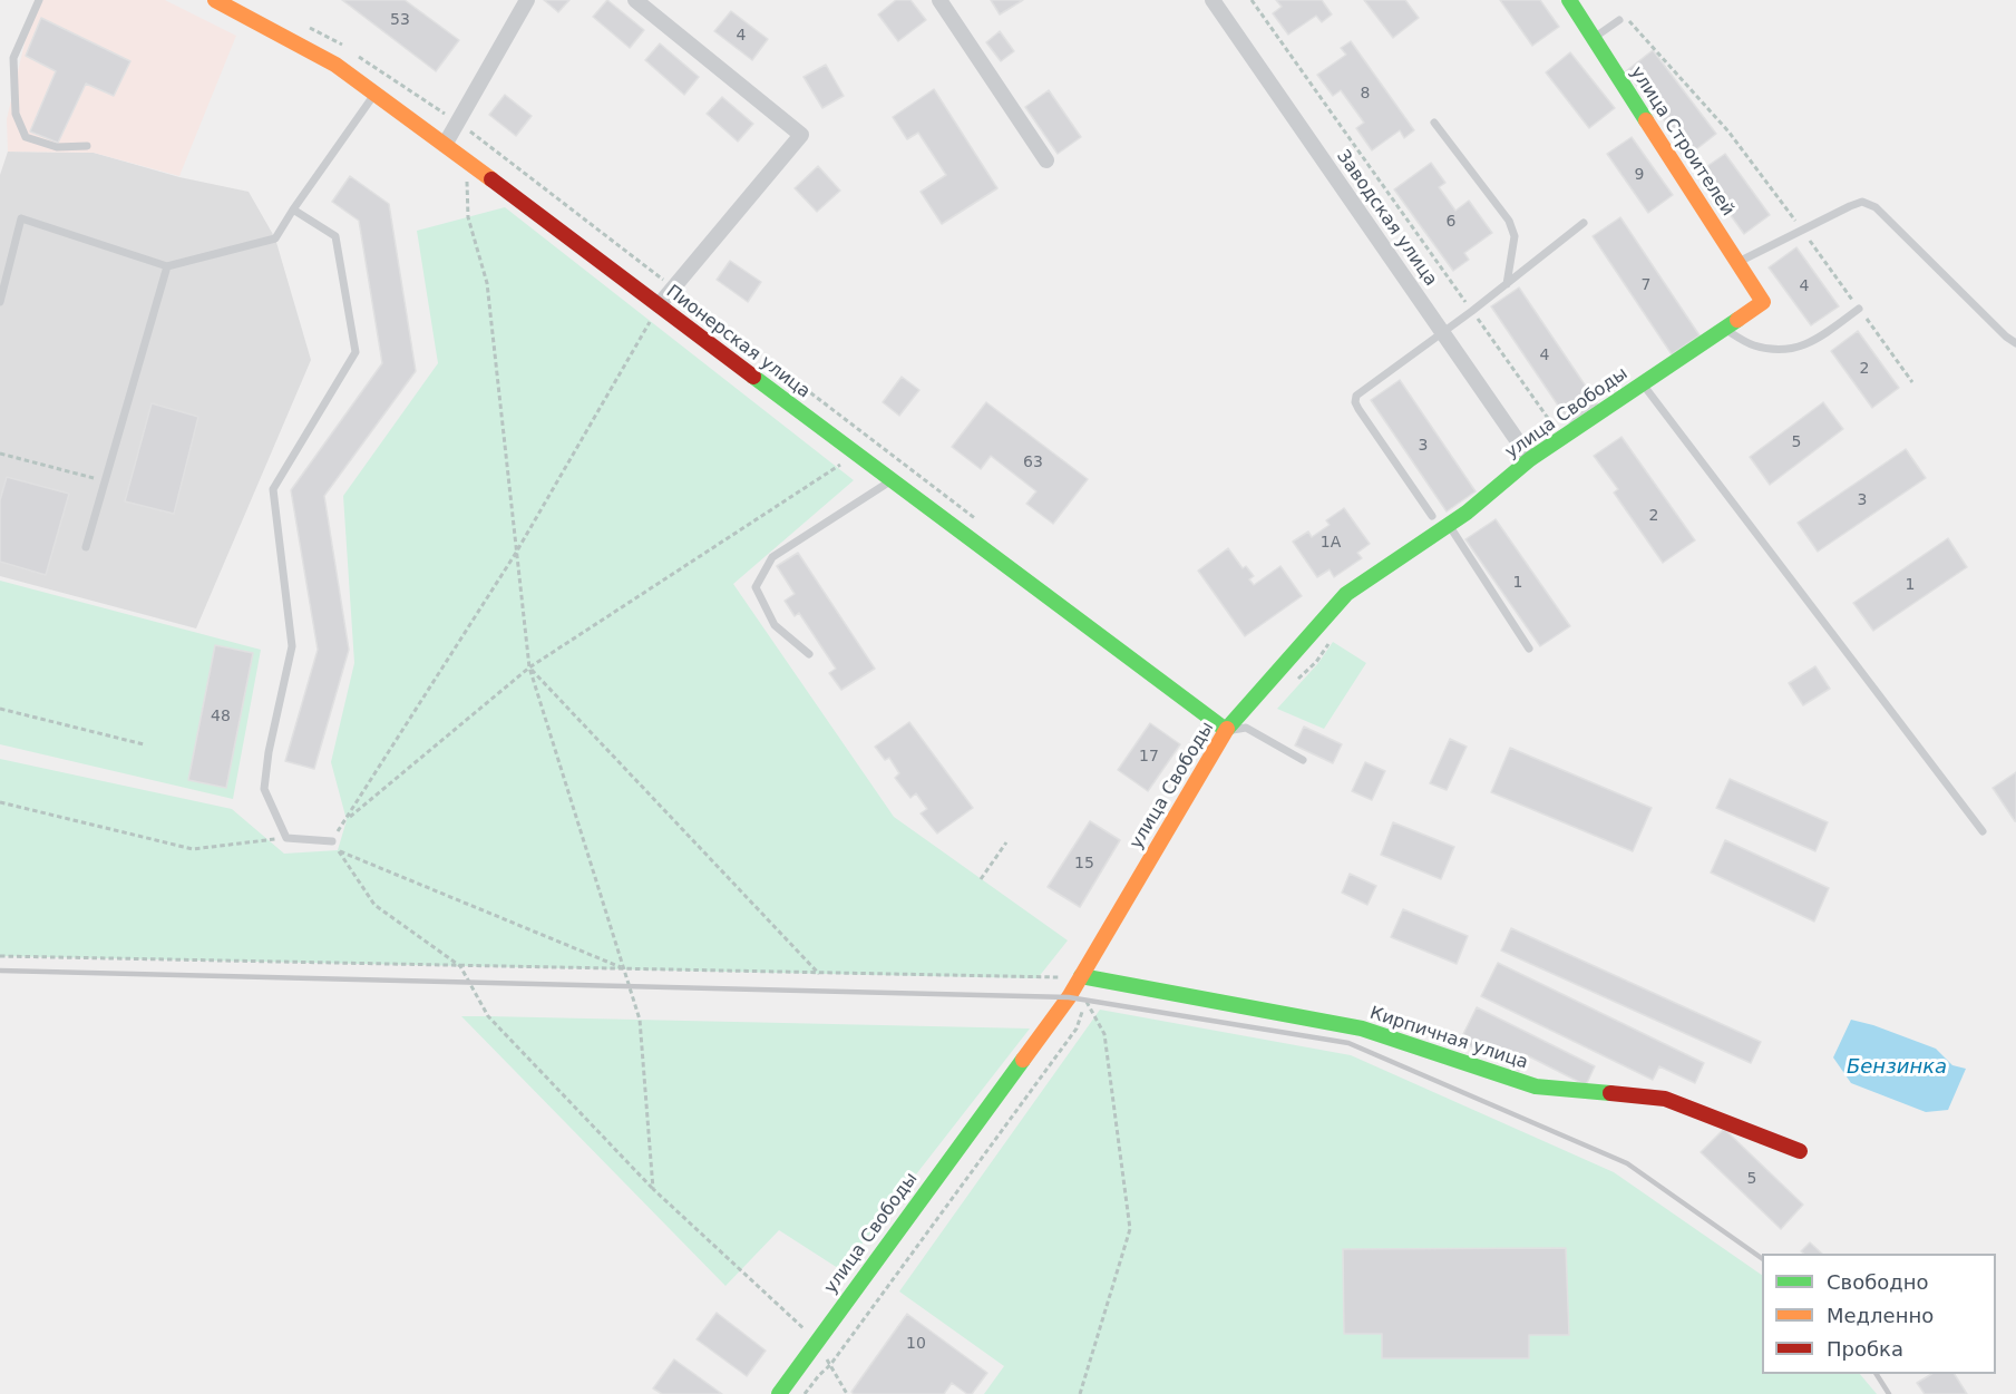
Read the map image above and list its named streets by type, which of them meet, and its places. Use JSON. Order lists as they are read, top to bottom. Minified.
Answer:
{"streets":{"street":["улица Строителей","Заводская улица","Пионерская улица","улица Свободы","Кирпичная улица"]},"crossings":[["улица Строителей","улица Свободы"],["Заводская улица","улица Свободы"],["Пионерская улица","улица Свободы"],["улица Свободы","Кирпичная улица"]],"water":["Бензинка"],"house_numbers":["53","4","8","9","6","7","4","4","2","5","3","63","3","2","1А","1","1","48","17","15","5","10"],"legend":["Свободно","Медленно","Пробка"]}
